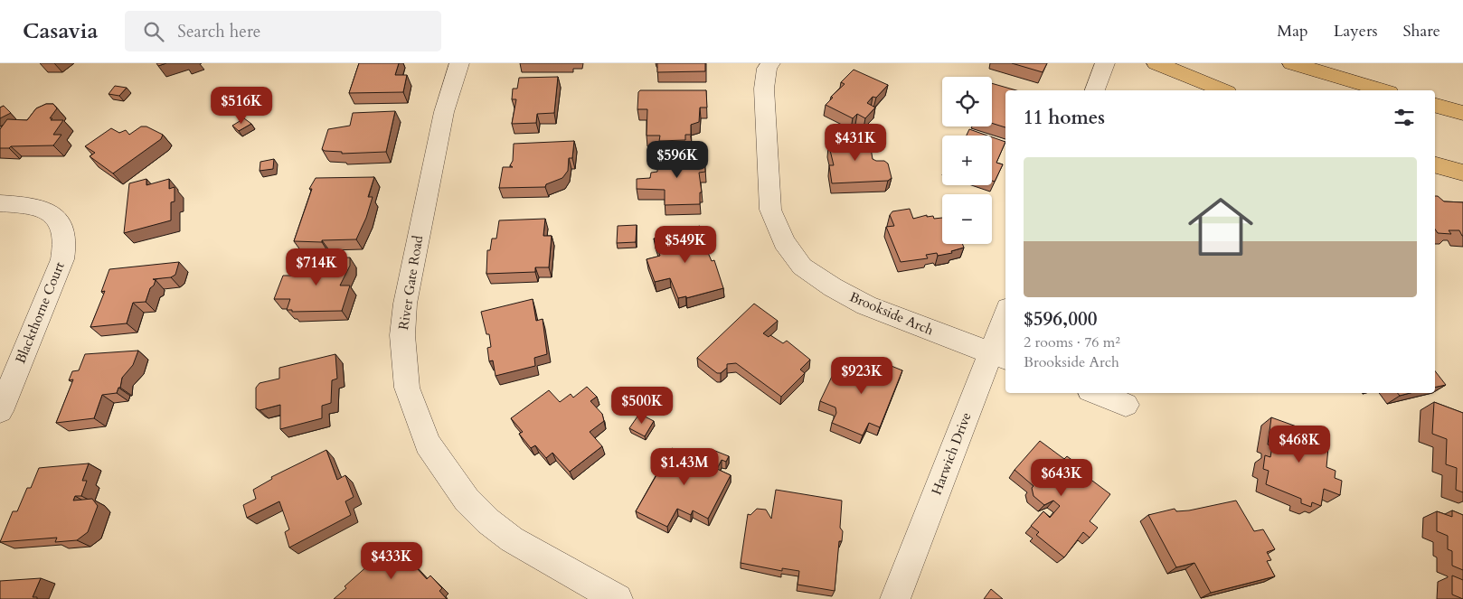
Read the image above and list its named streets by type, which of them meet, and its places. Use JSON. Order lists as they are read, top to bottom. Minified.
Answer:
{"streets":{"street":["River Gate Road","Blackthorne Court","Brookside Arch","Harwich Drive"]},"crossings":[["Brookside Arch","Harwich Drive"]],"page":{"header":"Casavia","search":"Search here","nav":["Map","Layers","Share"],"map_buttons":["+","−"],"price":["$516K","$431K","$596K","$549K","$714K","$923K","$500K","$468K","$1.43M","$643K","$433K"],"heading":"11 homes","list":[{"name":"$596,000","note":"2 rooms · 76 m² · Brookside Arch"}]}}
